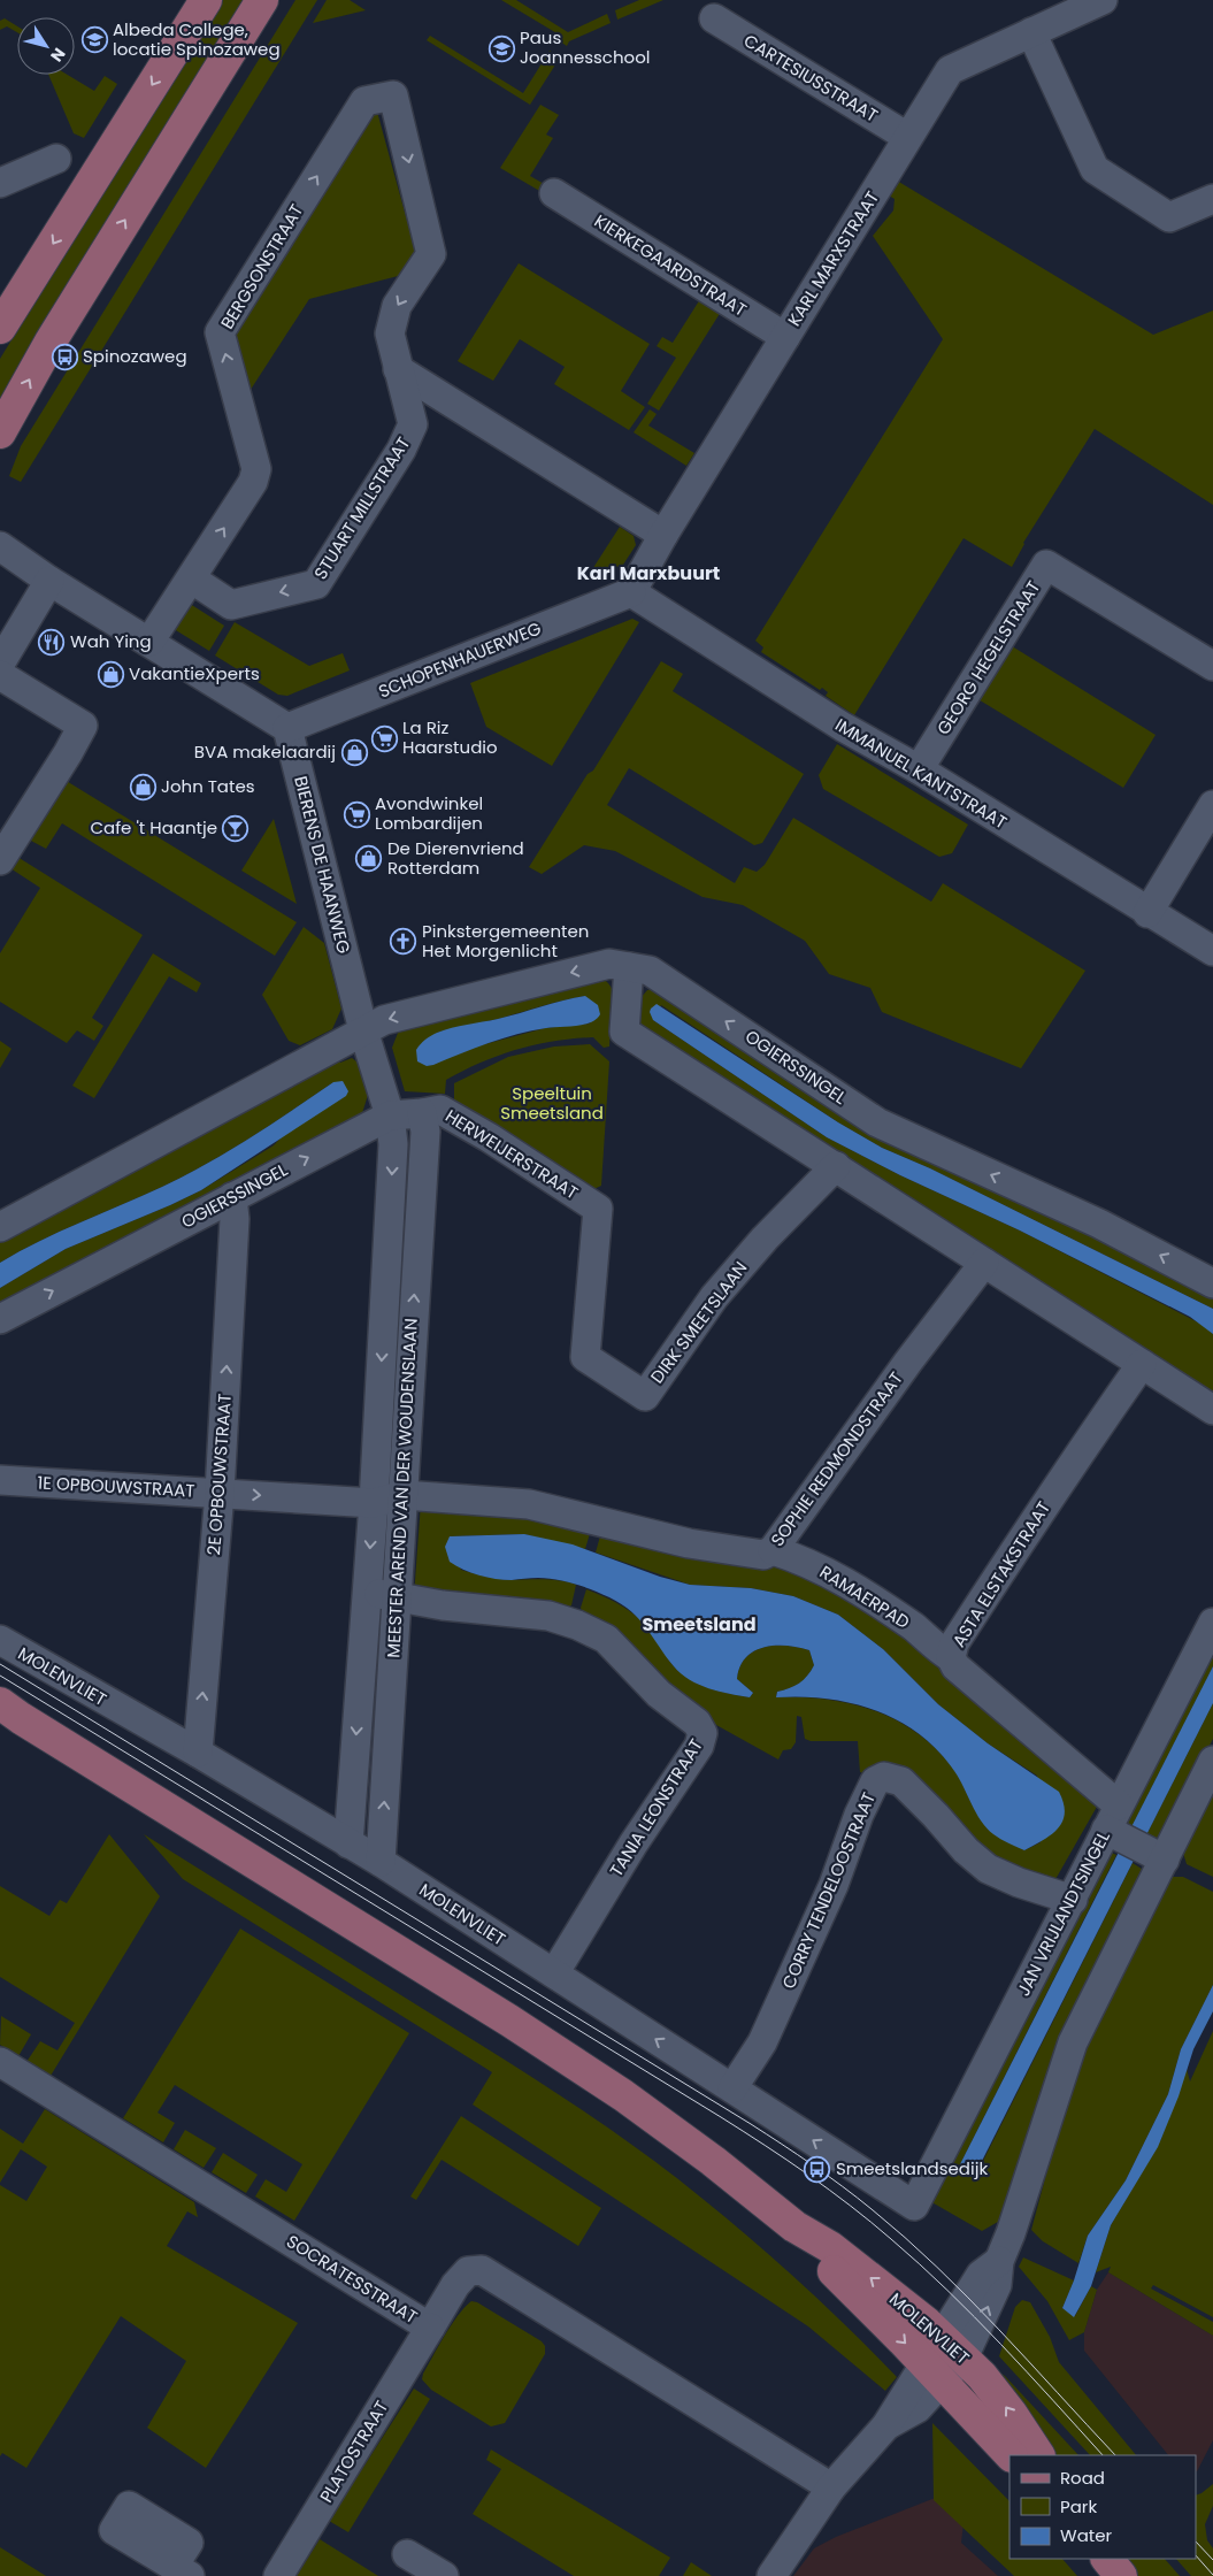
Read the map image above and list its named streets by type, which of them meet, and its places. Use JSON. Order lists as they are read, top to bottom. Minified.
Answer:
{"streets":{"main road":["MOLENVLIET"],"street":["CARTESIUSSTRAAT","KARL MARXSTRAAT","KIERKEGAARDSTRAAT","BERGSONSTRAAT","STUART MILLSTRAAT","GEORG HEGELSTRAAT","SCHOPENHAUERWEG","IMMANUEL KANTSTRAAT","BIERENS DE HAANWEG","OGIERSSINGEL","HERWEIJERSTRAAT","DIRK SMEETSLAAN","SOPHIE REDMONDSTRAAT","2E OPBOUWSTRAAT","1E OPBOUWSTRAAT","MEESTER AREND VAN DER WOUDENSLAAN","ASTA ELSTAKSTRAAT","RAMAERPAD","TANIA LEONSTRAAT","CORRY TENDELOOSTRAAT","JAN VRIJLANDTSINGEL","SOCRATESSTRAAT","PLATOSTRAAT"]},"crossings":[["CARTESIUSSTRAAT","KARL MARXSTRAAT"],["KARL MARXSTRAAT","KIERKEGAARDSTRAAT"],["KARL MARXSTRAAT","SCHOPENHAUERWEG"],["KARL MARXSTRAAT","IMMANUEL KANTSTRAAT"],["BERGSONSTRAAT","STUART MILLSTRAAT"],["GEORG HEGELSTRAAT","IMMANUEL KANTSTRAAT"],["SCHOPENHAUERWEG","IMMANUEL KANTSTRAAT"],["SCHOPENHAUERWEG","BIERENS DE HAANWEG"],["BIERENS DE HAANWEG","OGIERSSINGEL"],["OGIERSSINGEL","HERWEIJERSTRAAT"],["OGIERSSINGEL","2E OPBOUWSTRAAT"],["OGIERSSINGEL","MEESTER AREND VAN DER WOUDENSLAAN"],["HERWEIJERSTRAAT","DIRK SMEETSLAAN"],["HERWEIJERSTRAAT","MEESTER AREND VAN DER WOUDENSLAAN"],["SOPHIE REDMONDSTRAAT","1E OPBOUWSTRAAT"],["SOPHIE REDMONDSTRAAT","MEESTER AREND VAN DER WOUDENSLAAN"],["SOPHIE REDMONDSTRAAT","RAMAERPAD"],["2E OPBOUWSTRAAT","1E OPBOUWSTRAAT"],["2E OPBOUWSTRAAT","MOLENVLIET"],["1E OPBOUWSTRAAT","MEESTER AREND VAN DER WOUDENSLAAN"],["MEESTER AREND VAN DER WOUDENSLAAN","MOLENVLIET"],["MEESTER AREND VAN DER WOUDENSLAAN","TANIA LEONSTRAAT"],["ASTA ELSTAKSTRAAT","RAMAERPAD"],["ASTA ELSTAKSTRAAT","JAN VRIJLANDTSINGEL"],["MOLENVLIET","TANIA LEONSTRAAT"],["MOLENVLIET","CORRY TENDELOOSTRAAT"],["MOLENVLIET","JAN VRIJLANDTSINGEL"],["CORRY TENDELOOSTRAAT","JAN VRIJLANDTSINGEL"],["SOCRATESSTRAAT","PLATOSTRAAT"]],"one_way":["2E OPBOUWSTRAAT","1E OPBOUWSTRAAT"],"districts":["Karl Marxbuurt","Smeetsland"],"parks":["Speeltuin Smeetsland"],"places":{"school or university":["Albeda College, locatie Spinozaweg","Paus Joannesschool"],"bus stop":["Spinozaweg","Smeetslandsedijk"],"restaurant":["Wah Ying"],"shop":["VakantieXperts","BVA makelaardij","John Tates","De Dierenvriend Rotterdam"],"supermarket":["La Riz Haarstudio","Avondwinkel Lombardijen"],"bar":["Cafe 't Haantje"],"church":["Pinkstergemeenten Het Morgenlicht"]},"legend":["Road","Park","Water"],"north":"bottom right"}
